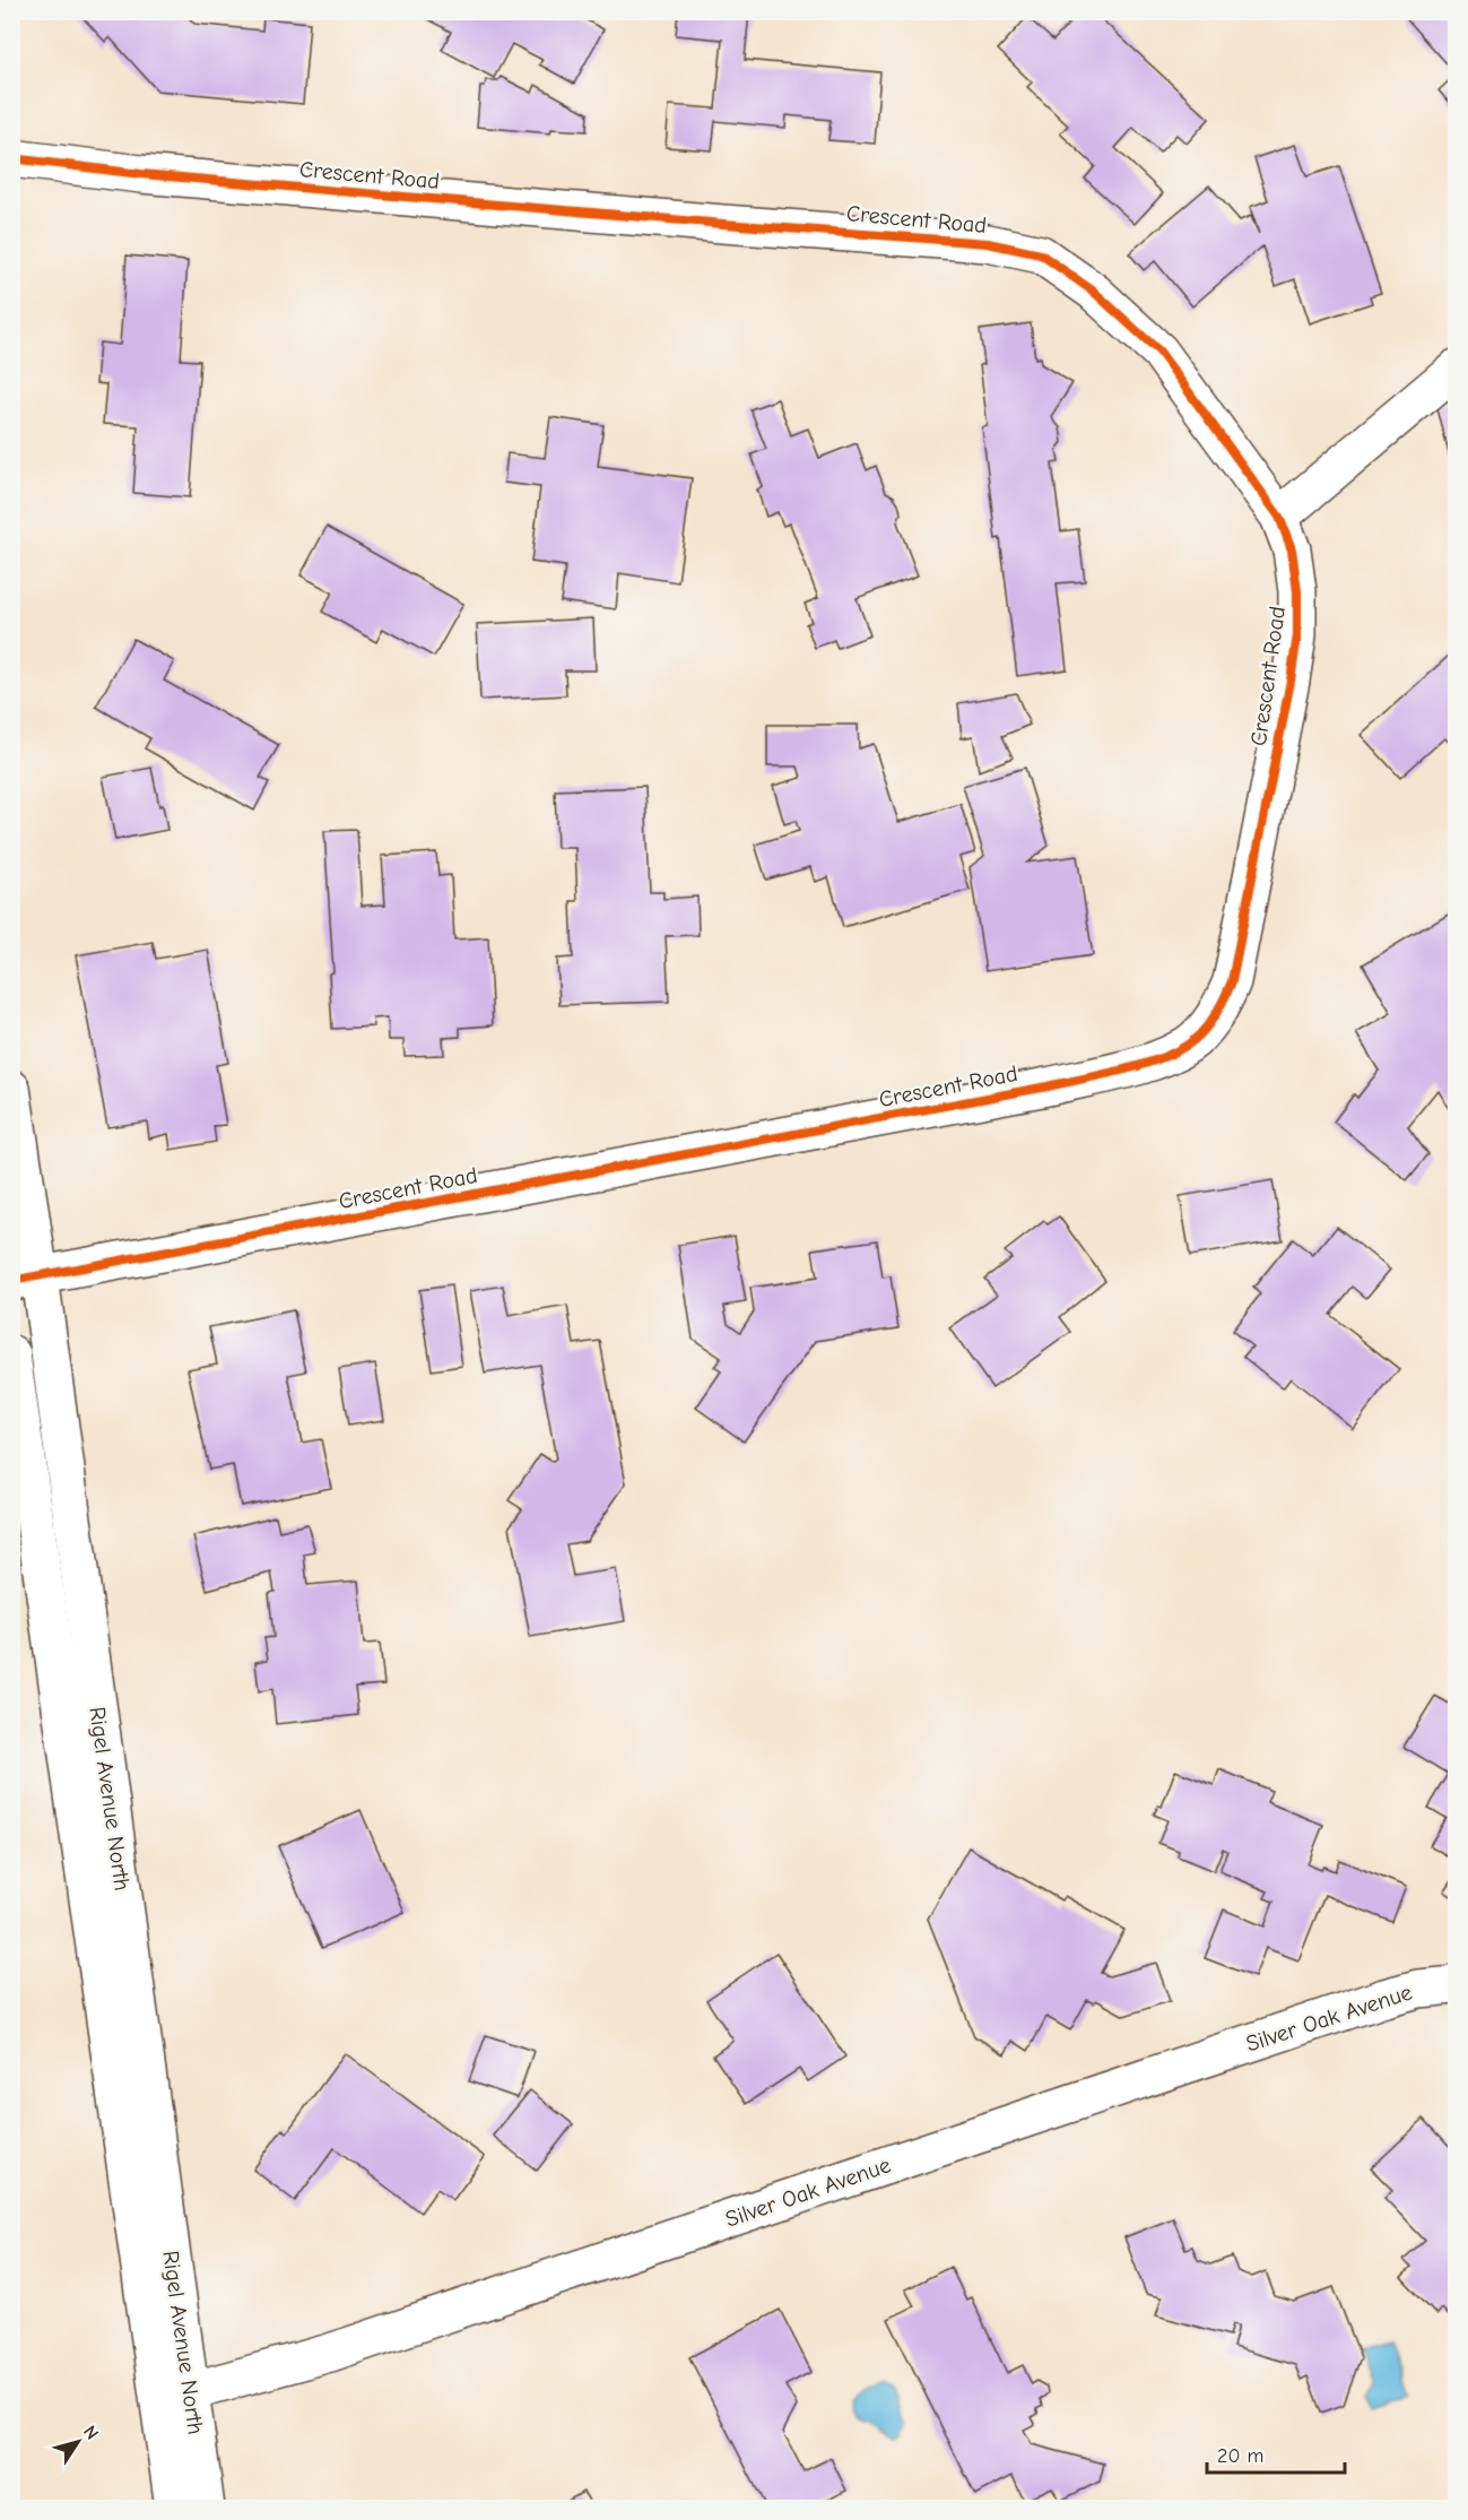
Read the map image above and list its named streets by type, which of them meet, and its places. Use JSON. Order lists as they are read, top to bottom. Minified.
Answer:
{"streets":{"street":["Crescent Road","Rigel Avenue North","Silver Oak Avenue"]},"crossings":[["Crescent Road","Rigel Avenue North"],["Rigel Avenue North","Silver Oak Avenue"]],"scale_bar":"20 m","north":"top right"}
